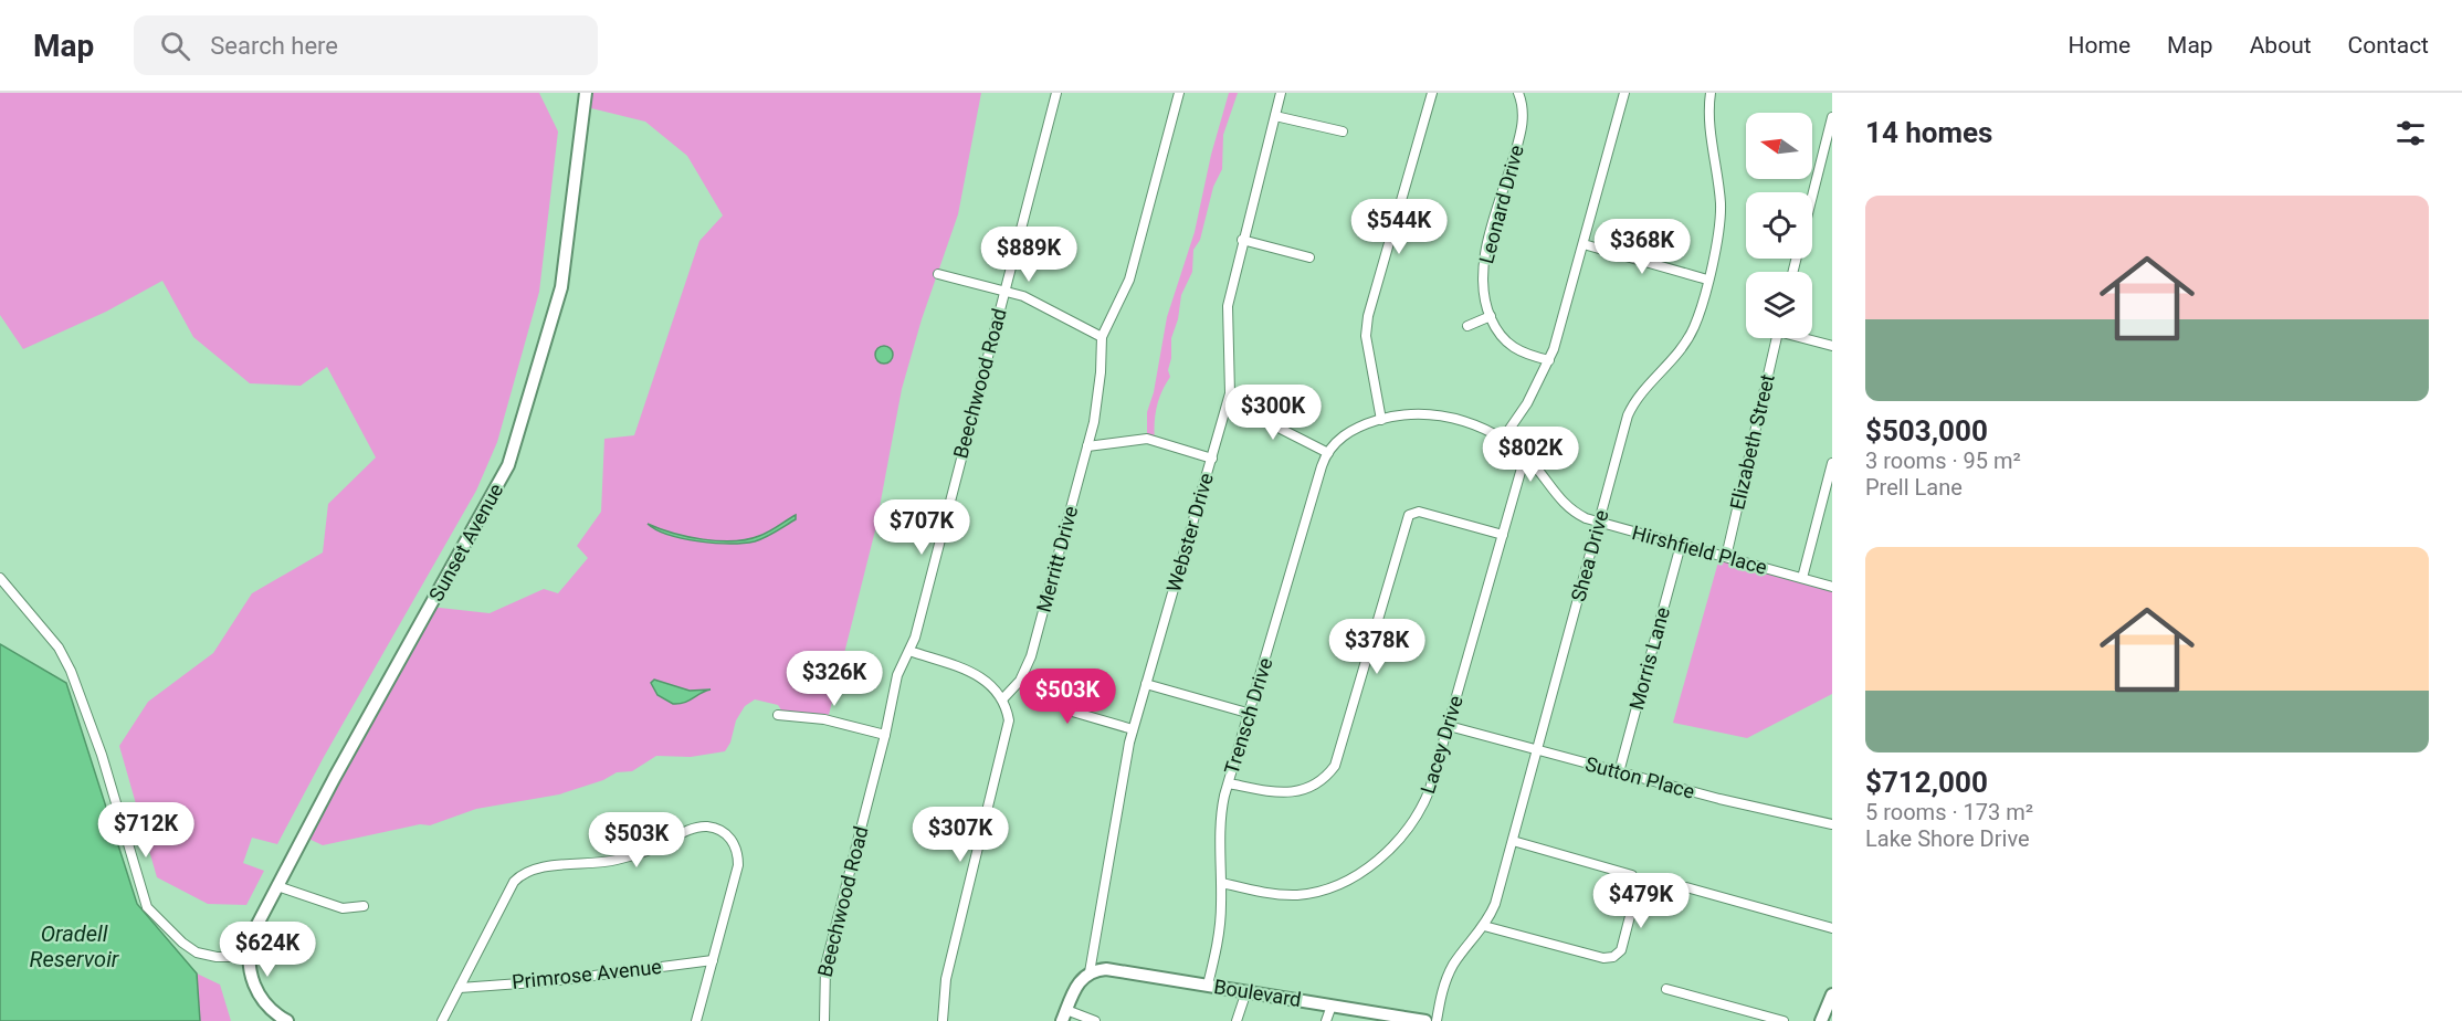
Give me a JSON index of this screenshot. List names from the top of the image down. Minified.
{"streets":{"street":["Leonard Drive","Beechwood Road","Elizabeth Street","Webster Drive","Sunset Avenue","Hirshfield Place","Shea Drive","Merritt Drive","Morris Lane","Trensch Drive","Lacey Drive","Sutton Place","Primrose Avenue","Boulevard"]},"crossings":[["Elizabeth Street","Hirshfield Place"],["Webster Drive","Boulevard"],["Hirshfield Place","Shea Drive"],["Hirshfield Place","Morris Lane"],["Hirshfield Place","Trensch Drive"],["Hirshfield Place","Lacey Drive"],["Shea Drive","Sutton Place"],["Morris Lane","Sutton Place"],["Trensch Drive","Lacey Drive"],["Trensch Drive","Boulevard"],["Lacey Drive","Sutton Place"]],"water":["Oradell Reservoir"],"north":"left","page":{"header":"Map","search":"Search here","nav":["Home","Map","About","Contact"],"heading":"14 homes","list":[{"name":"$503,000","note":"3 rooms · 95 m² · Prell Lane"},{"name":"$712,000","note":"5 rooms · 173 m² · Lake Shore Drive"}],"price":["$544K","$368K","$889K","$300K","$802K","$707K","$378K","$326K","$503K","$712K","$307K","$503K","$479K","$624K"]}}
